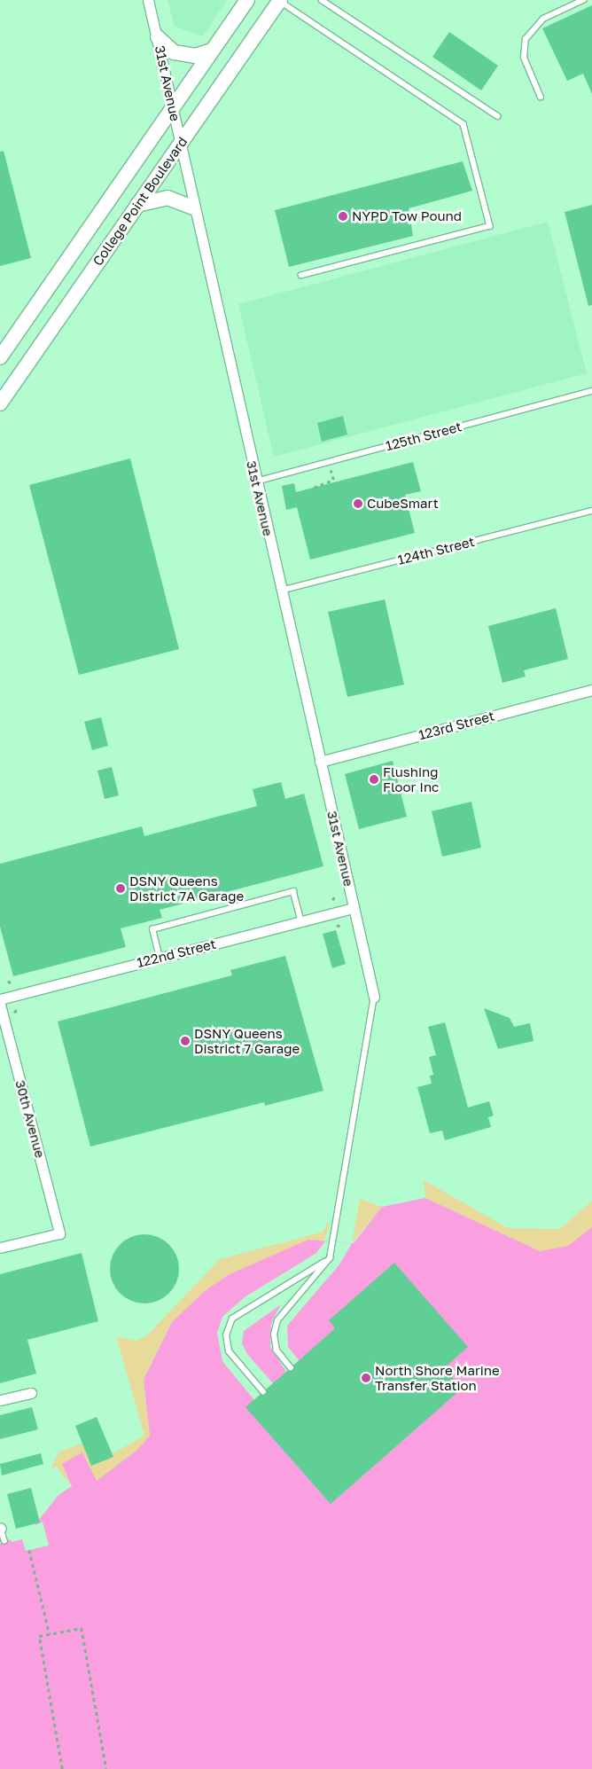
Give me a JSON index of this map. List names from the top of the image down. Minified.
{"streets":{"main road":["College Point Boulevard"],"street":["31st Avenue","123rd Street","122nd Street","30th Avenue"],"lane":["125th Street","124th Street"]},"crossings":[["31st Avenue","College Point Boulevard"],["31st Avenue","125th Street"],["31st Avenue","124th Street"],["31st Avenue","123rd Street"],["31st Avenue","122nd Street"]],"places":["NYPD Tow Pound","CubeSmart","Flushing Floor Inc","DSNY Queens District 7A Garage","DSNY Queens District 7 Garage","North Shore Marine Transfer Station"]}
